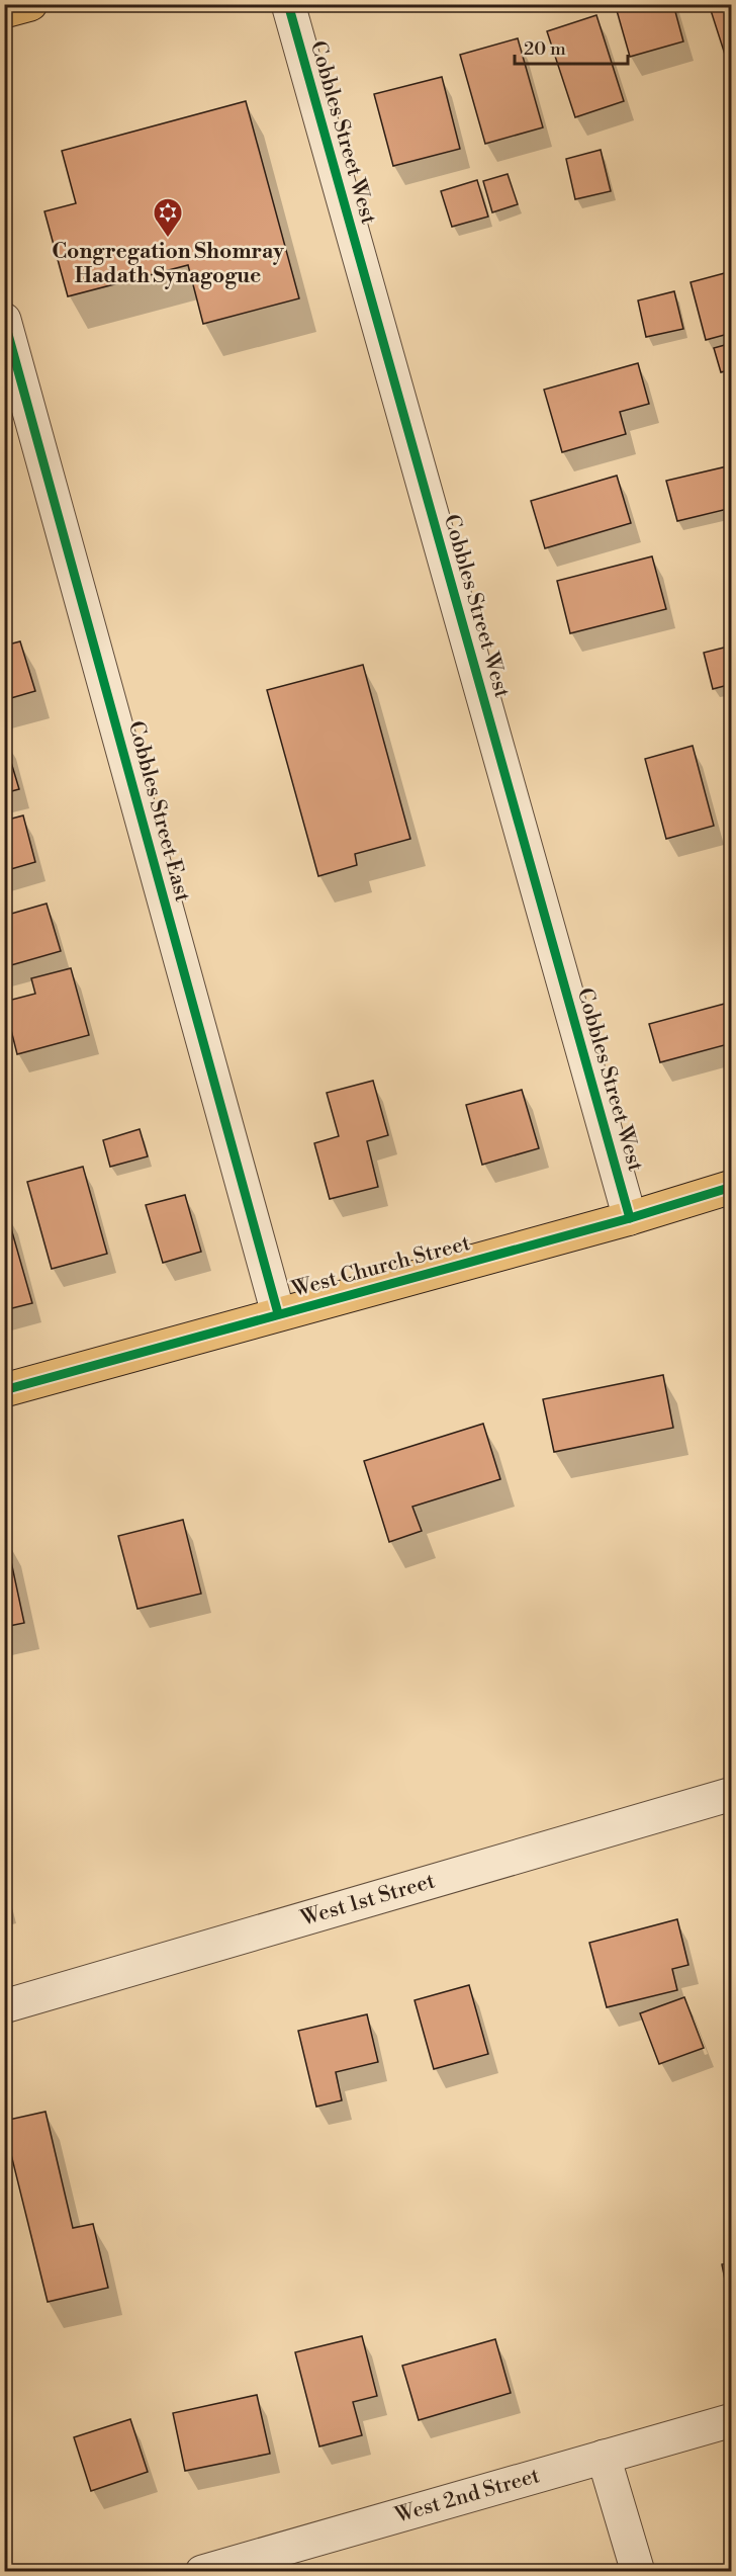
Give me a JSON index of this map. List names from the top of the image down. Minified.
{"streets":{"main road":["West Church Street"],"street":["Cobbles Street West","Cobbles Street East","West 1st Street","West 2nd Street"]},"crossings":[["Cobbles Street West","West Church Street"],["Cobbles Street East","West Church Street"]],"places":{"synagogue":["Congregation Shomray Hadath Synagogue"]},"scale_bar":"20 m"}
